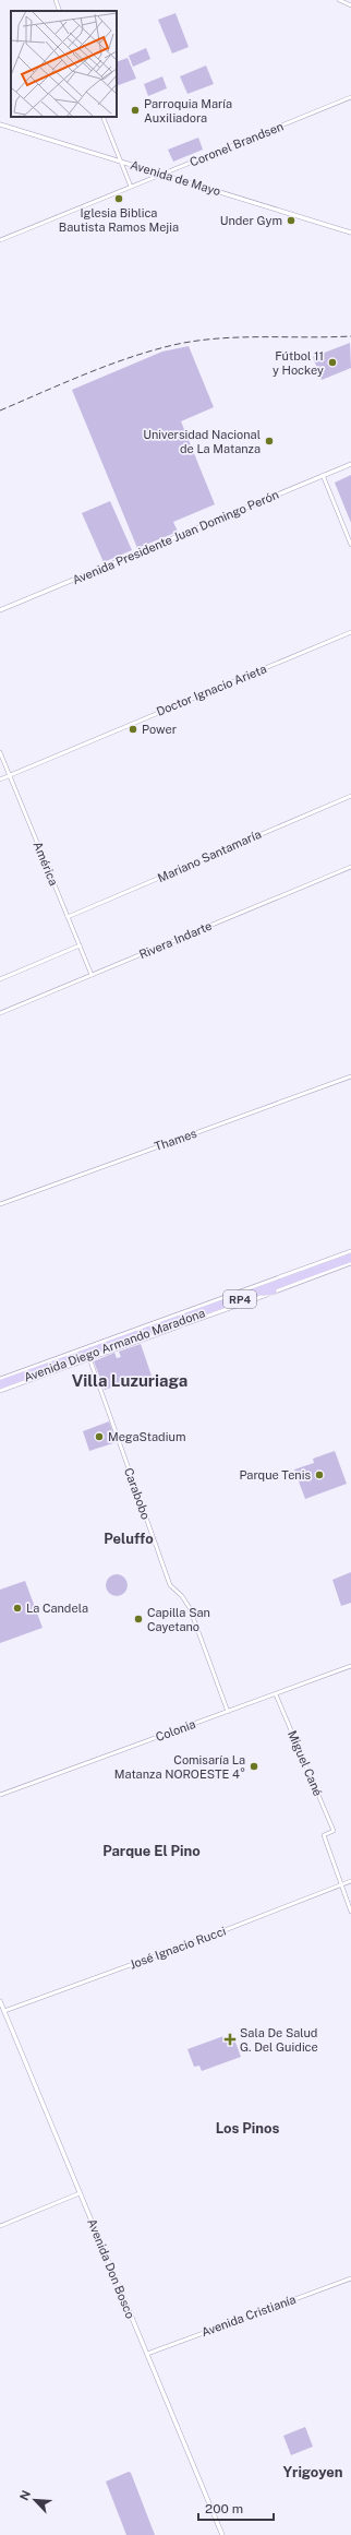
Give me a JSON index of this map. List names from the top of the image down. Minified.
{"streets":{"main road":["Avenida de Mayo","Avenida Presidente Juan Domingo Perón","RP4","Avenida Diego Armando Maradona","Avenida Don Bosco"],"street":["Coronel Brandsen","Doctor Ignacio Arieta","Mariano Santamaría","América","Rivera Indarte","Thames","Carabobo","Colonia","Miguel Cané","José Ignacio Rucci","Avenida Cristianía"]},"crossings":[["Coronel Brandsen","Avenida de Mayo"],["Doctor Ignacio Arieta","América"],["Mariano Santamaría","América"],["América","Rivera Indarte"],["Avenida Diego Armando Maradona","Carabobo"],["Carabobo","Colonia"],["Colonia","Miguel Cané"],["Miguel Cané","José Ignacio Rucci"],["José Ignacio Rucci","Avenida Don Bosco"],["Avenida Don Bosco","Avenida Cristianía"]],"districts":["Villa Luzuriaga","Peluffo","Parque El Pino","Los Pinos","Yrigoyen"],"places":{"other":["Parroquia María Auxiliadora","Iglesia Biblica Bautista Ramos Mejia","Under Gym","Fútbol 11 y Hockey","Universidad Nacional de La Matanza","Power","MegaStadium","Parque Tenis","La Candela","Capilla San Cayetano","Comisaría La Matanza NOROESTE 4°"],"health":["Sala De Salud G. Del Guidice"]},"scale_bar":"200 m","north":"top left"}
